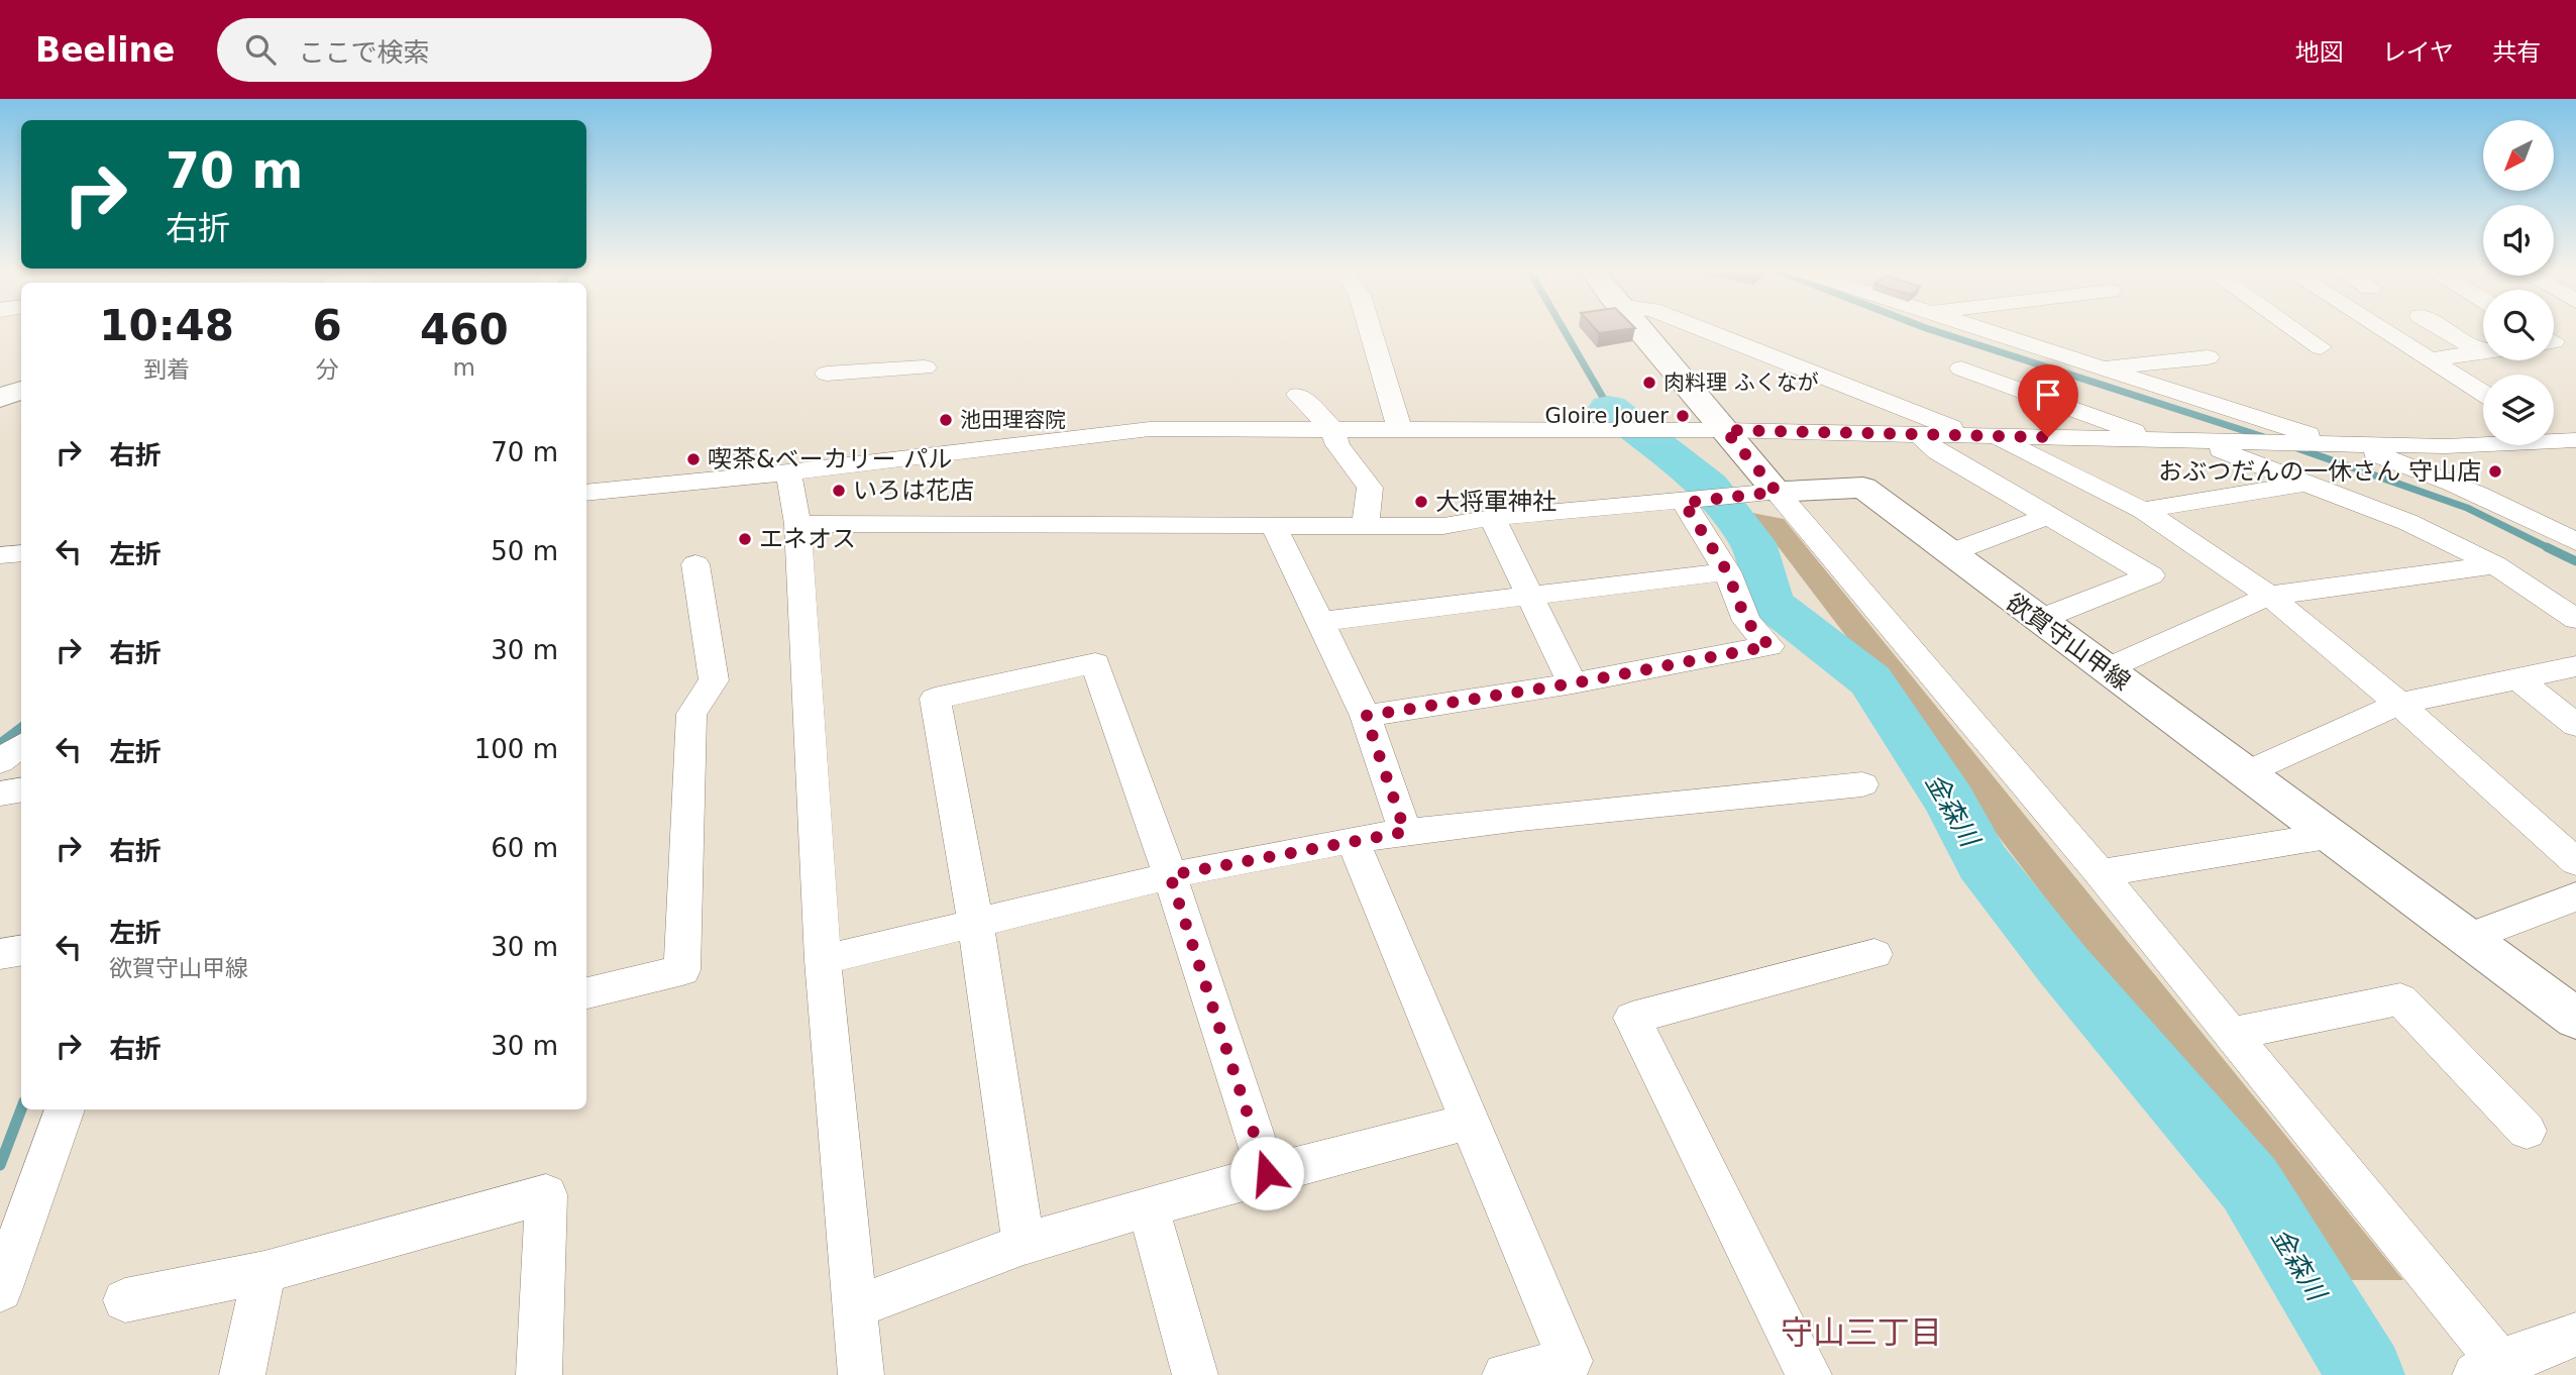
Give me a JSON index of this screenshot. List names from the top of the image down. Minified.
{"streets":{"main road":["欲賀守山甲線"]},"districts":["守山三丁目"],"water":["金森川"],"places":["肉料理 ふくなが","Gloire Jouer","池田理容院","喫茶&ベーカリー パル","おぶつだんの一休さん 守山店","いろは花店","大将軍神社","エネオス"],"north":"bottom left","page":{"header":"Beeline","search":"ここで検索","nav":["地図","レイヤ","共有"],"turn":["70 m","右折"],"eta":["10:48","到着","6","分","460","m"],"list":[{"name":"右折","value":"70 m"},{"name":"左折","value":"50 m"},{"name":"右折","value":"30 m"},{"name":"左折","value":"100 m"},{"name":"右折","value":"60 m"},{"name":"左折","note":"欲賀守山甲線","value":"30 m"},{"name":"右折","value":"30 m"}]}}
